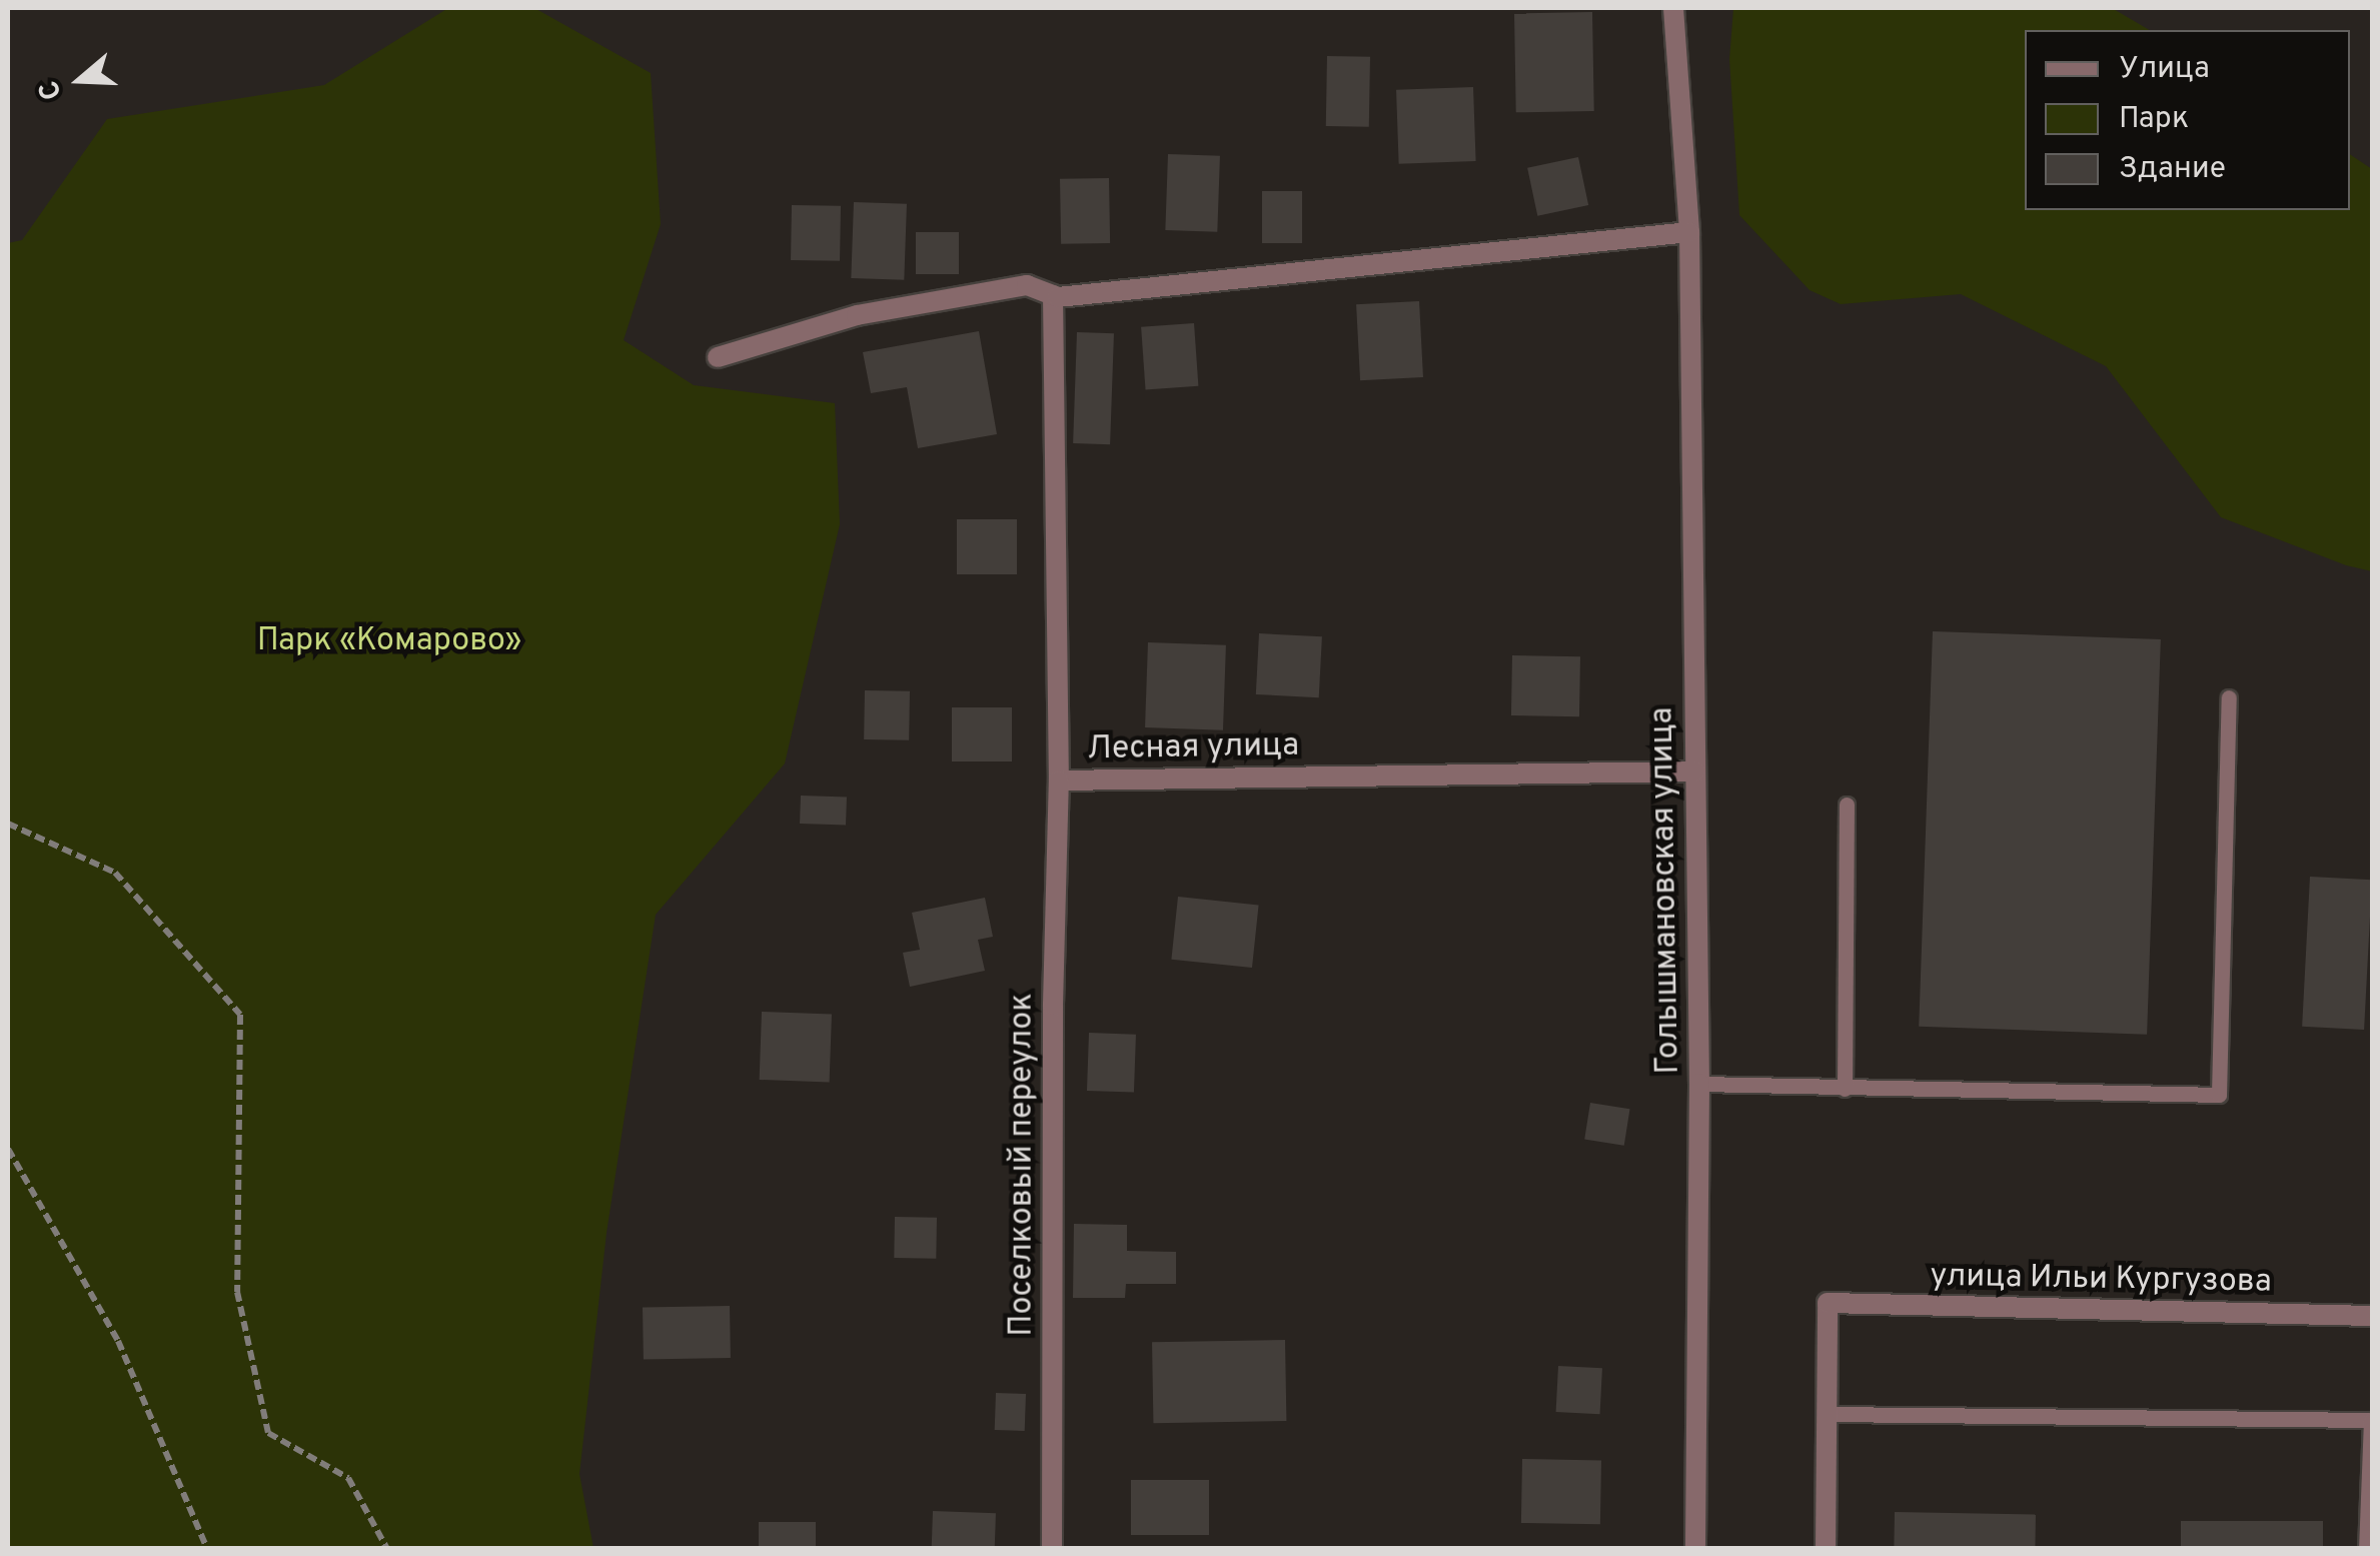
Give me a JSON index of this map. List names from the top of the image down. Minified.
{"streets":{"street":["Лесная улица","Голышмановская улица","Поселковый переулок","улица Ильи Кургузова"]},"crossings":[["Лесная улица","Голышмановская улица"],["Лесная улица","Поселковый переулок"]],"parks":["Парк «Комарово»"],"legend":["Улица","Парк","Здание"],"north":"left"}
